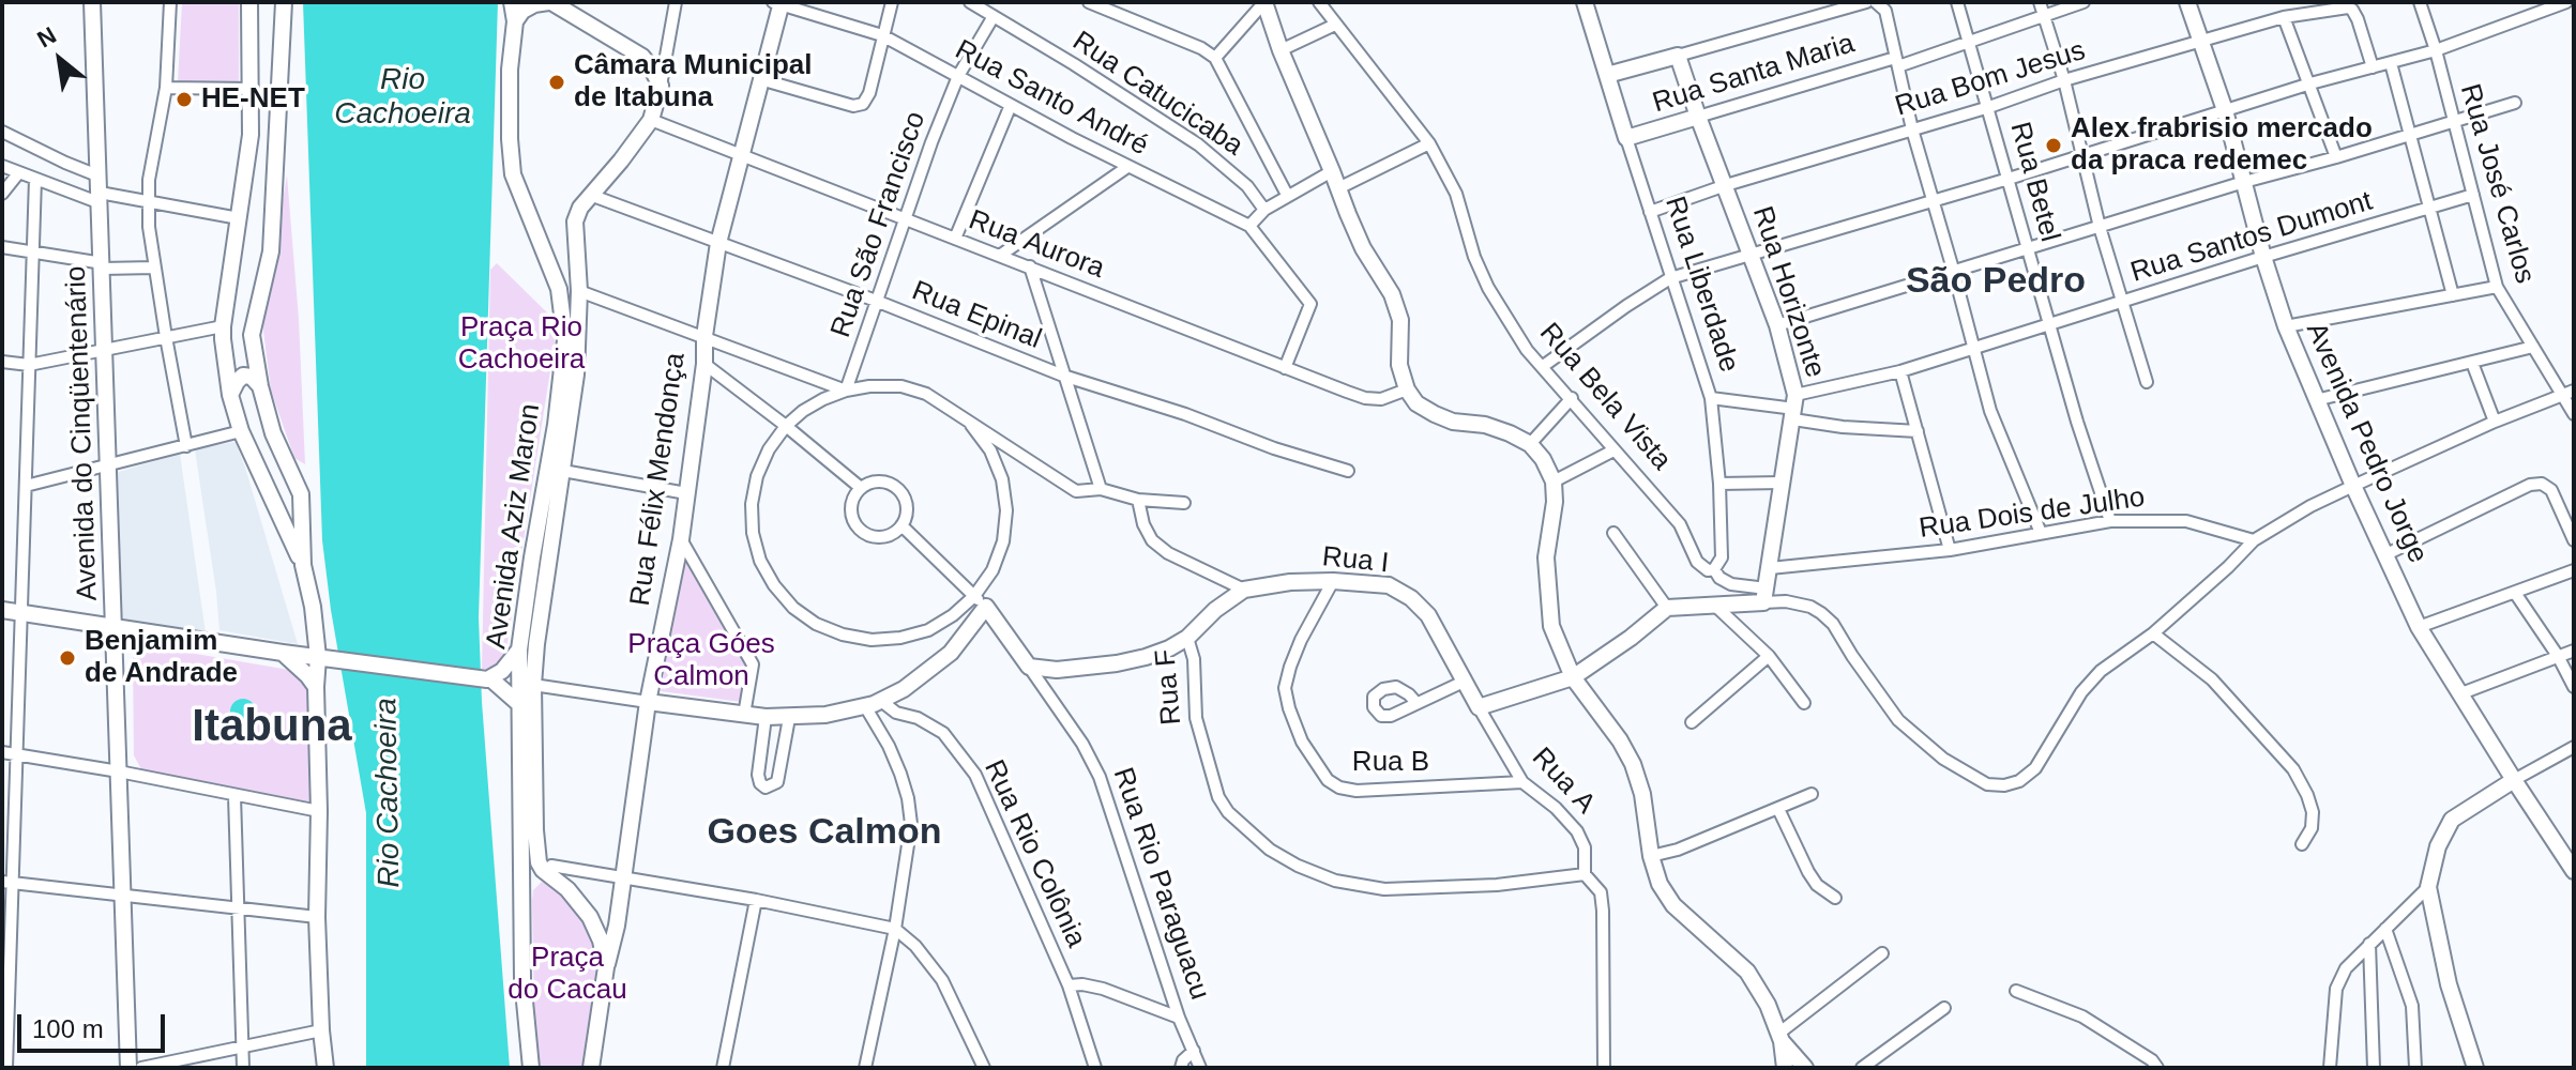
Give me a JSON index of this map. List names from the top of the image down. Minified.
{"streets":{"main road":["Rua Santa Maria","Rua Liberdade","Rua Horizonte","Avenida do Cinqüentenário","Avenida Pedro Jorge","Rua Félix Mendonça","Avenida Aziz Maron","Rua I","Rua F","Rua A","Rua Rio Paraguacu"],"street":["Rua Bom Jesus","Rua Catucicaba","Rua Santo André","Rua Betel","Rua José Carlos","Rua São Francisco","Rua Santos Dumont","Rua Aurora","Rua Epinal","Rua Bela Vista","Rua Dois de Julho","Rua B","Rua Rio Colônia"]},"crossings":[["Rua Santa Maria","Rua Betel"],["Rua Santa Maria","Rua Liberdade"],["Rua Santa Maria","Rua Horizonte"],["Rua Bom Jesus","Rua Betel"],["Rua Bom Jesus","Rua Liberdade"],["Rua Bom Jesus","Rua Horizonte"],["Rua Bom Jesus","Avenida Pedro Jorge"],["Rua Catucicaba","Rua São Francisco"],["Rua Santo André","Rua São Francisco"],["Rua Santo André","Rua Aurora"],["Rua Santo André","Rua Félix Mendonça"],["Rua Betel","Rua Santos Dumont"],["Rua Betel","Rua Dois de Julho"],["Rua José Carlos","Rua Santos Dumont"],["Rua São Francisco","Rua Aurora"],["Rua São Francisco","Rua Epinal"],["Rua Santos Dumont","Rua Liberdade"],["Rua Santos Dumont","Rua Horizonte"],["Rua Santos Dumont","Avenida Pedro Jorge"],["Rua Aurora","Rua Félix Mendonça"],["Rua Aurora","Avenida Aziz Maron"],["Rua Liberdade","Rua Bela Vista"],["Rua Horizonte","Rua Dois de Julho"],["Rua Epinal","Rua Félix Mendonça"],["Rua Epinal","Avenida Aziz Maron"],["Rua I","Rua F"],["Rua I","Rua B"],["Rua I","Rua A"],["Rua F","Rua A"],["Rua B","Rua A"]],"districts":["São Pedro","Itabuna","Goes Calmon"],"water":["Rio Cachoeira"],"parks":["Praça Rio Cachoeira","Praça Góes Calmon","Praça do Cacau"],"places":["Câmara Municipal de Itabuna","HE-NET","Alex frabrisio mercado da praca redemec","Benjamim de Andrade"],"scale_bar":"100 m","north":"top left"}
